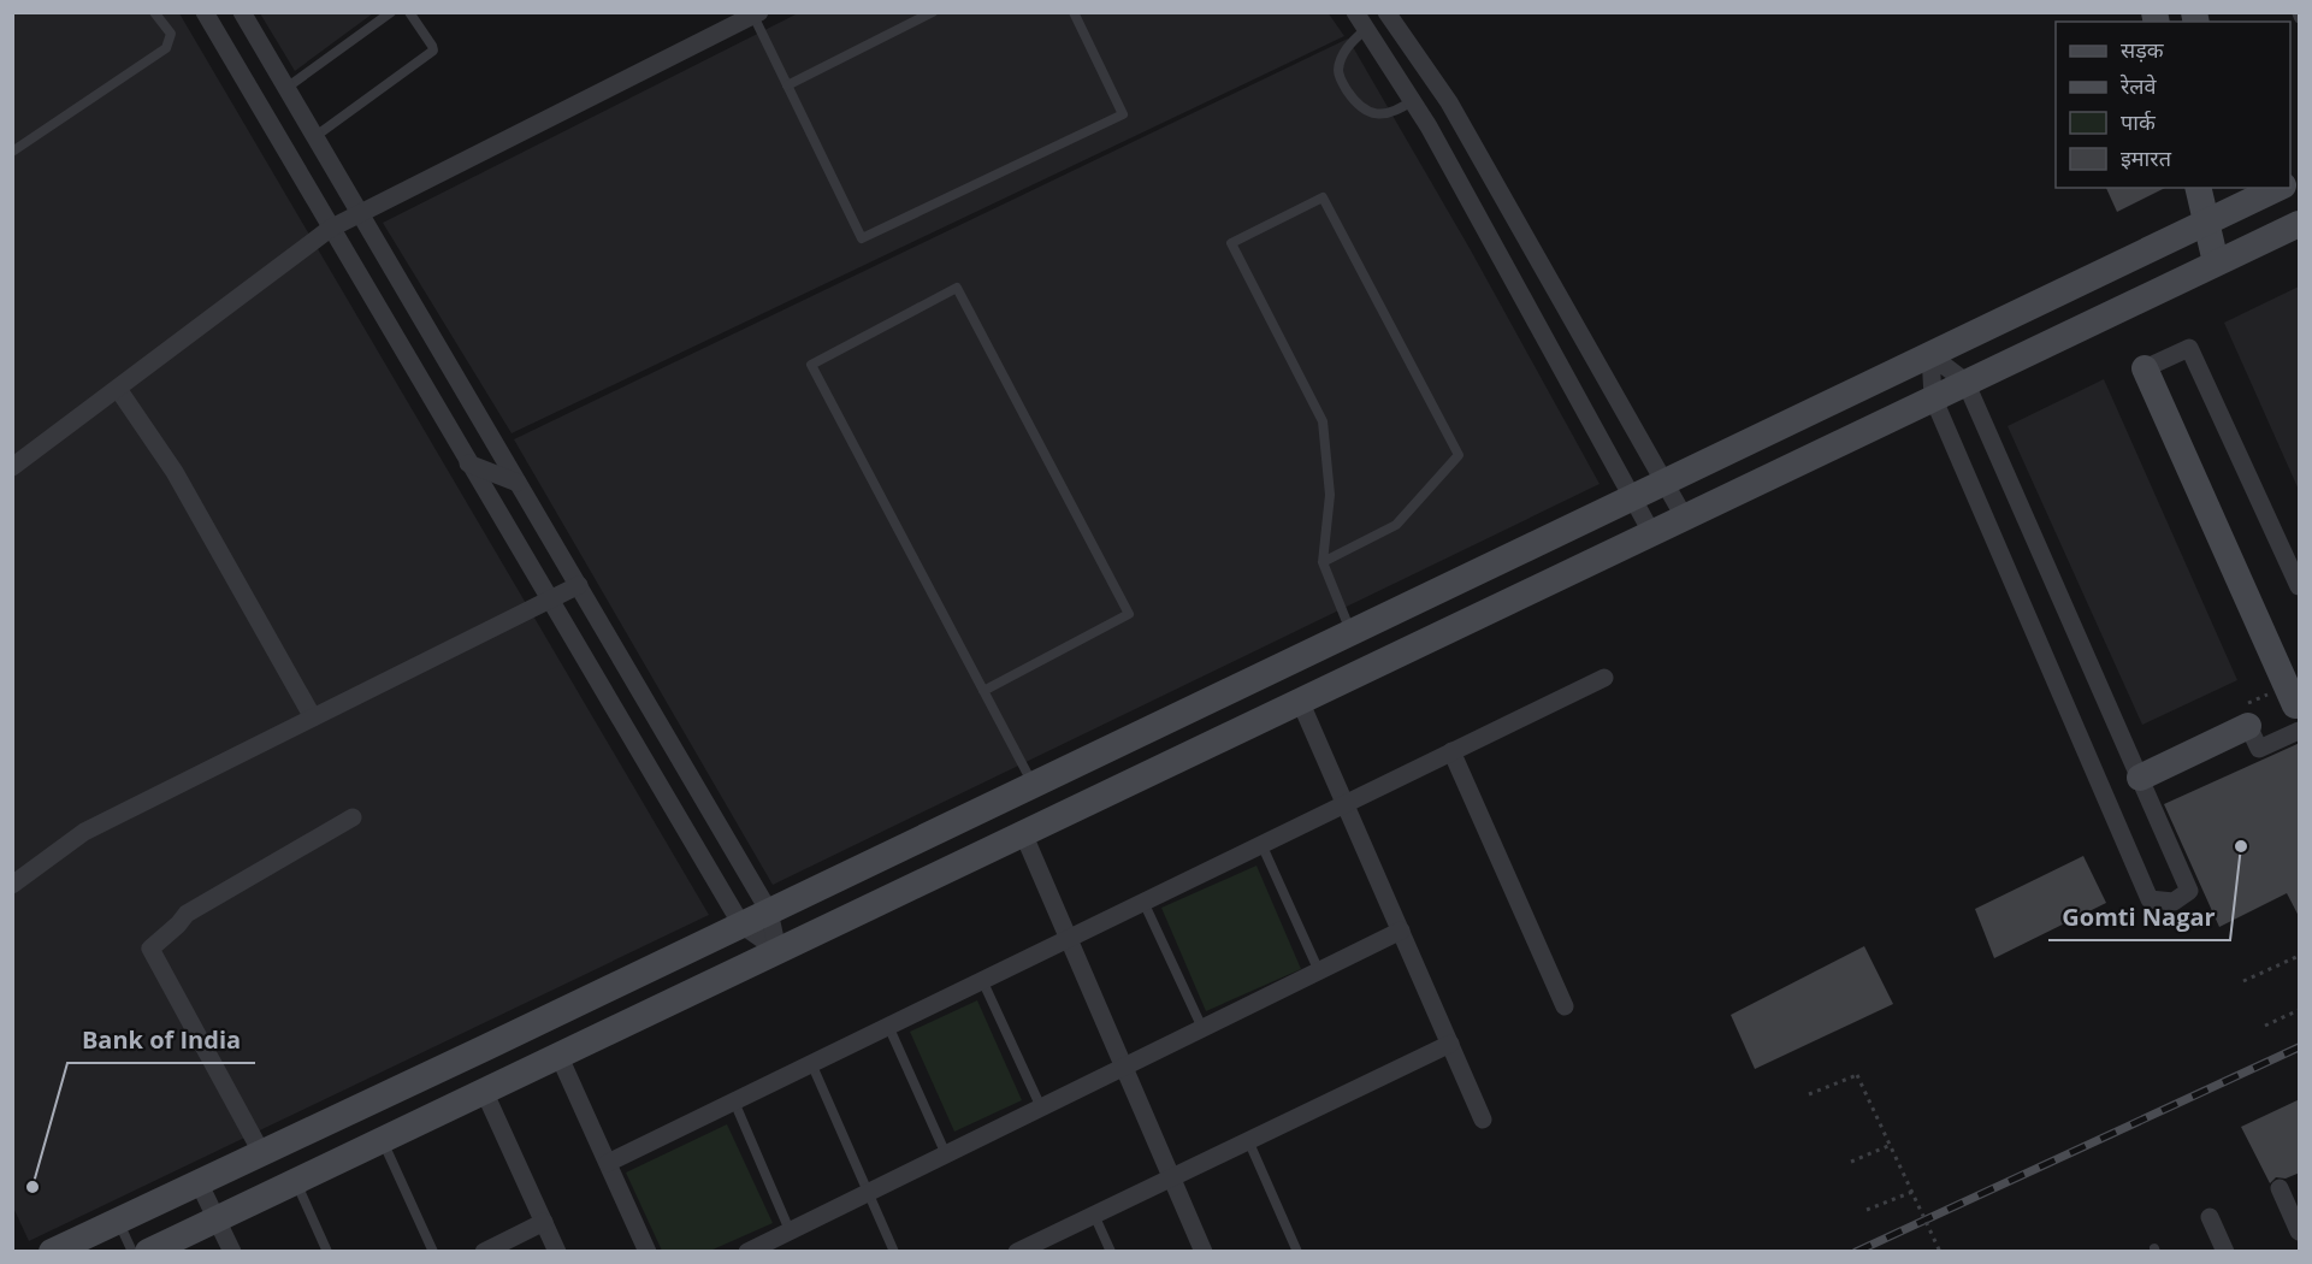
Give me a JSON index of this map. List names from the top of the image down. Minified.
{"places":["Gomti Nagar","Bank of India"],"legend":["सड़क","रेलवे","पार्क","इमारत"]}
